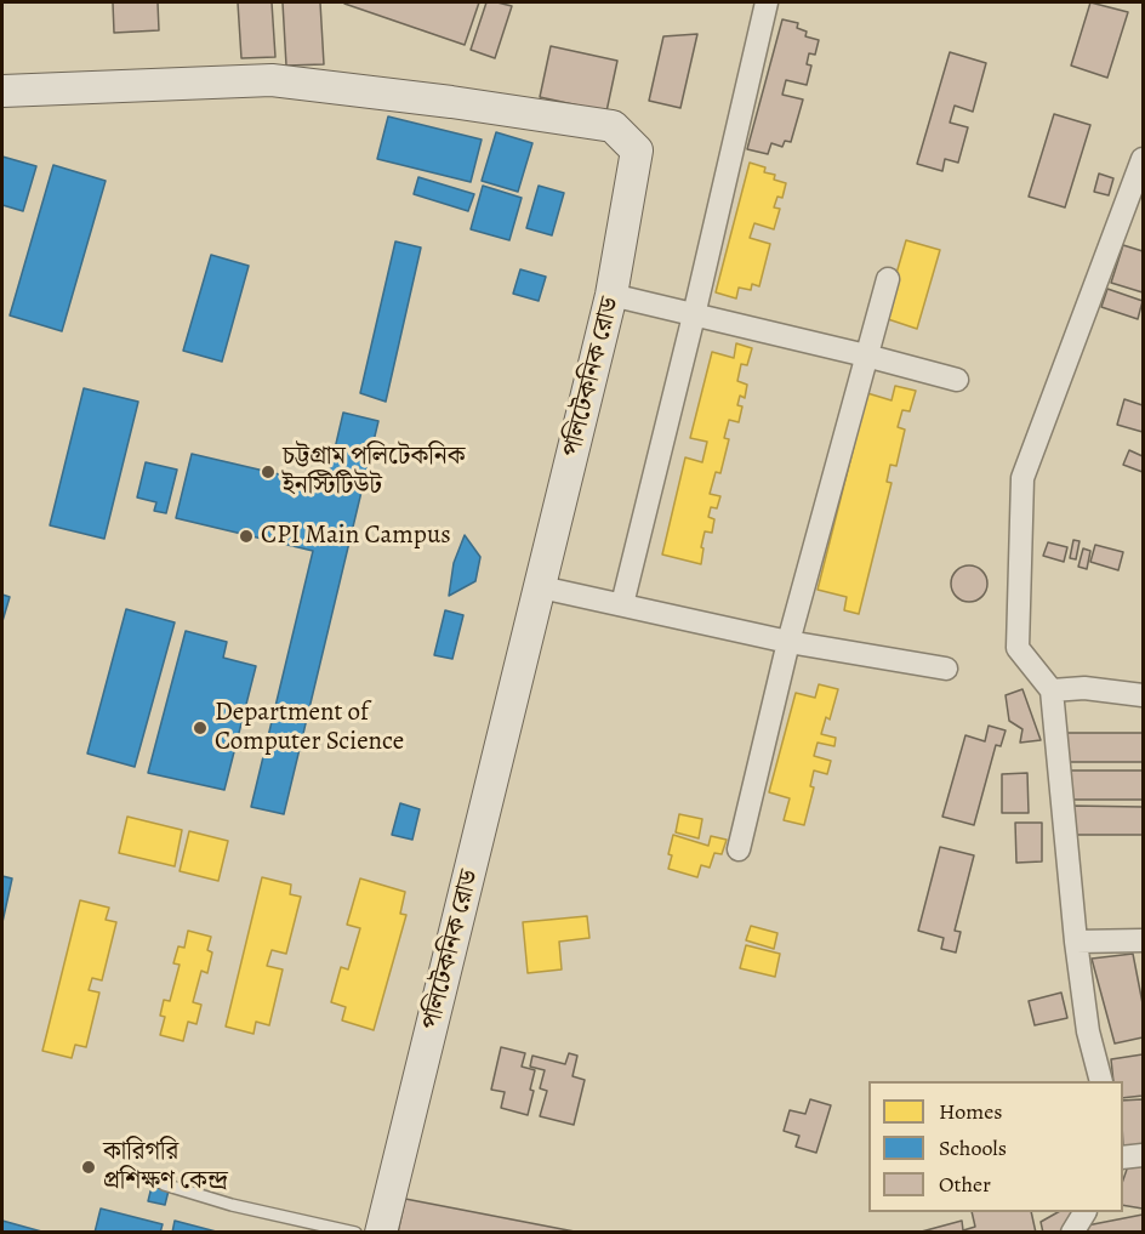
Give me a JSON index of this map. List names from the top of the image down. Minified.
{"streets":{"main road":["পলিটেকনিক রোড"]},"places":["চট্টগ্রাম পলিটেকনিক ইনস্টিটিউট","CPI Main Campus","Department of Computer Science","কারিগরি প্রশিক্ষণ কেন্দ্র"],"legend":["Homes","Schools","Other"]}
